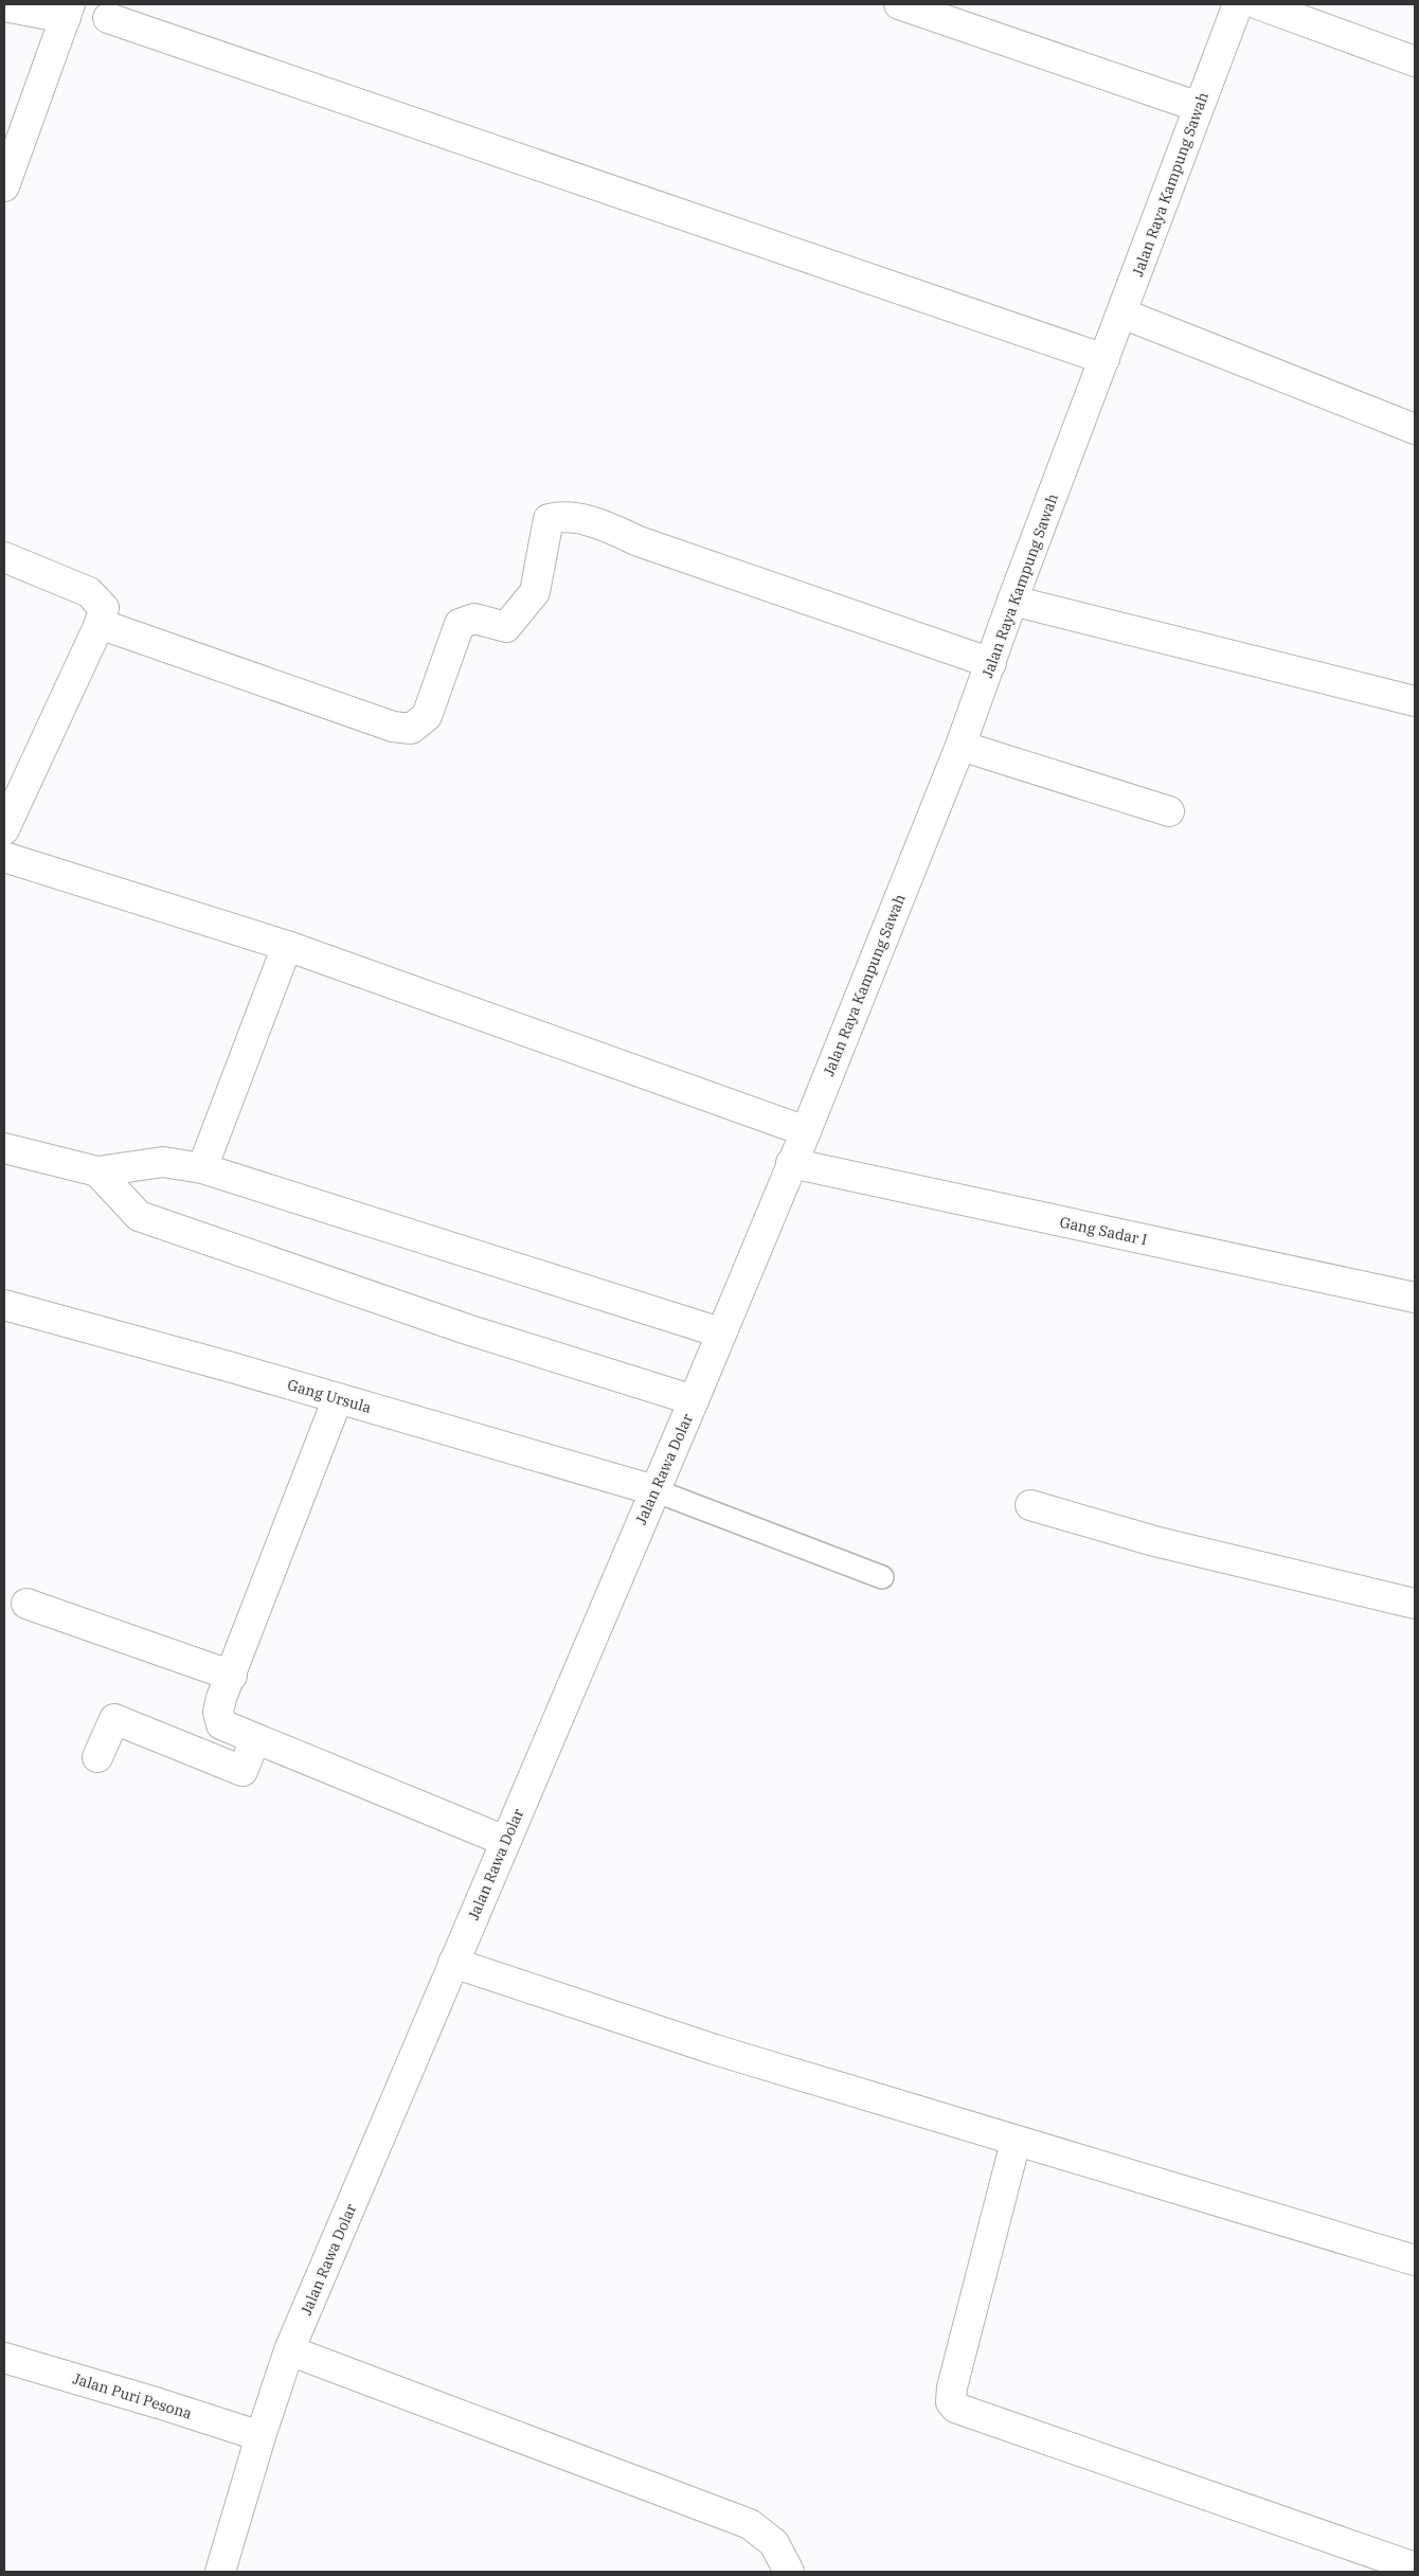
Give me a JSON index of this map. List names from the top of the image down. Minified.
{"streets":{"street":["Jalan Raya Kampung Sawah","Gang Sadar I","Gang Ursula","Jalan Rawa Dolar","Jalan Puri Pesona"]},"crossings":[["Jalan Raya Kampung Sawah","Gang Sadar I"],["Jalan Raya Kampung Sawah","Jalan Rawa Dolar"],["Gang Sadar I","Jalan Rawa Dolar"],["Gang Ursula","Jalan Rawa Dolar"],["Jalan Rawa Dolar","Jalan Puri Pesona"]]}
